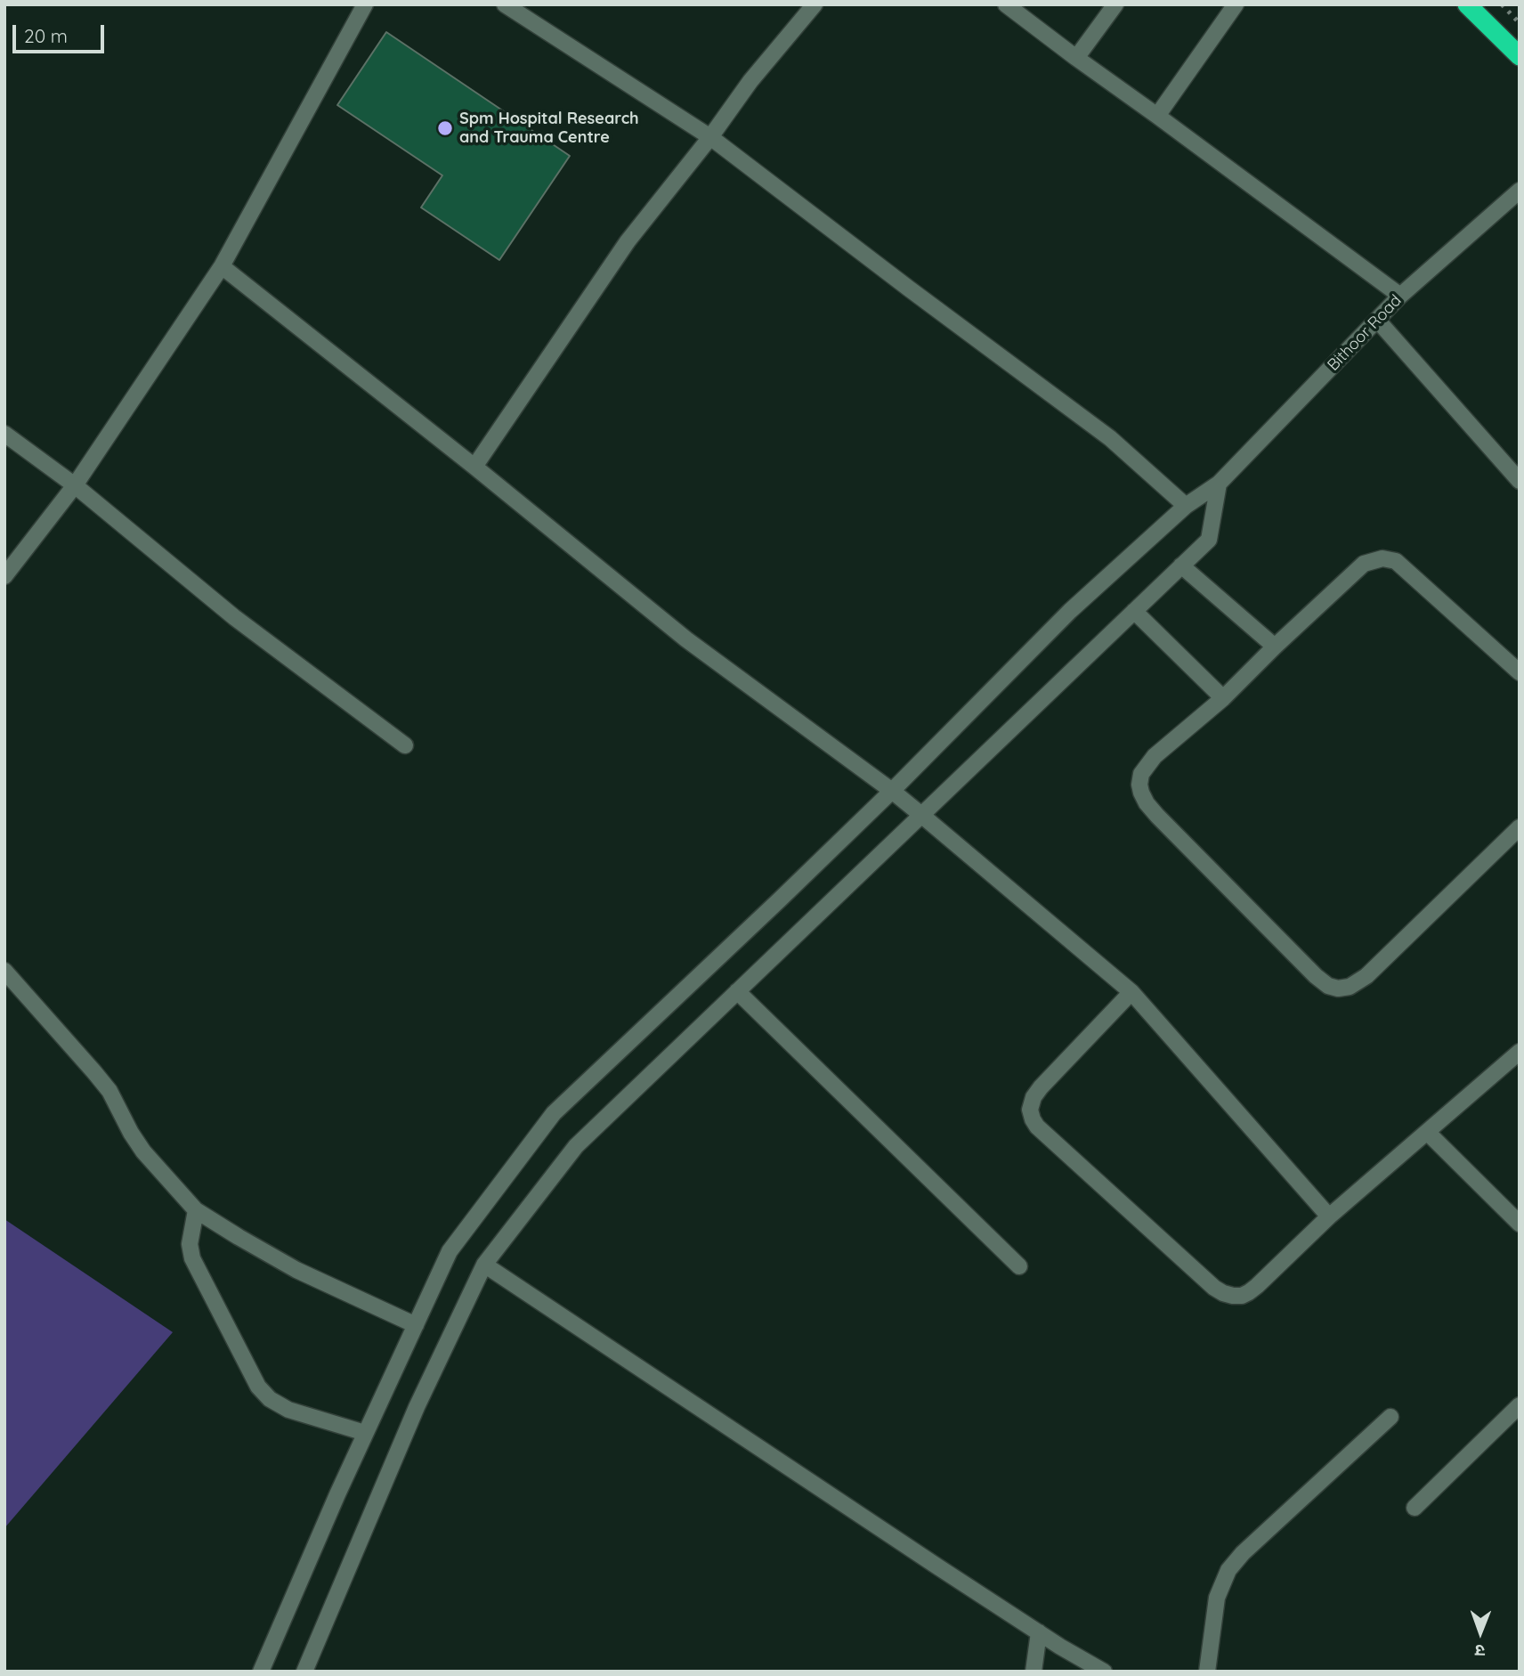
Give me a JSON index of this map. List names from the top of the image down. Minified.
{"streets":{"street":["Bithoor Road"]},"places":["Spm Hospital Research and Trauma Centre"],"scale_bar":"20 m","north":"bottom"}
